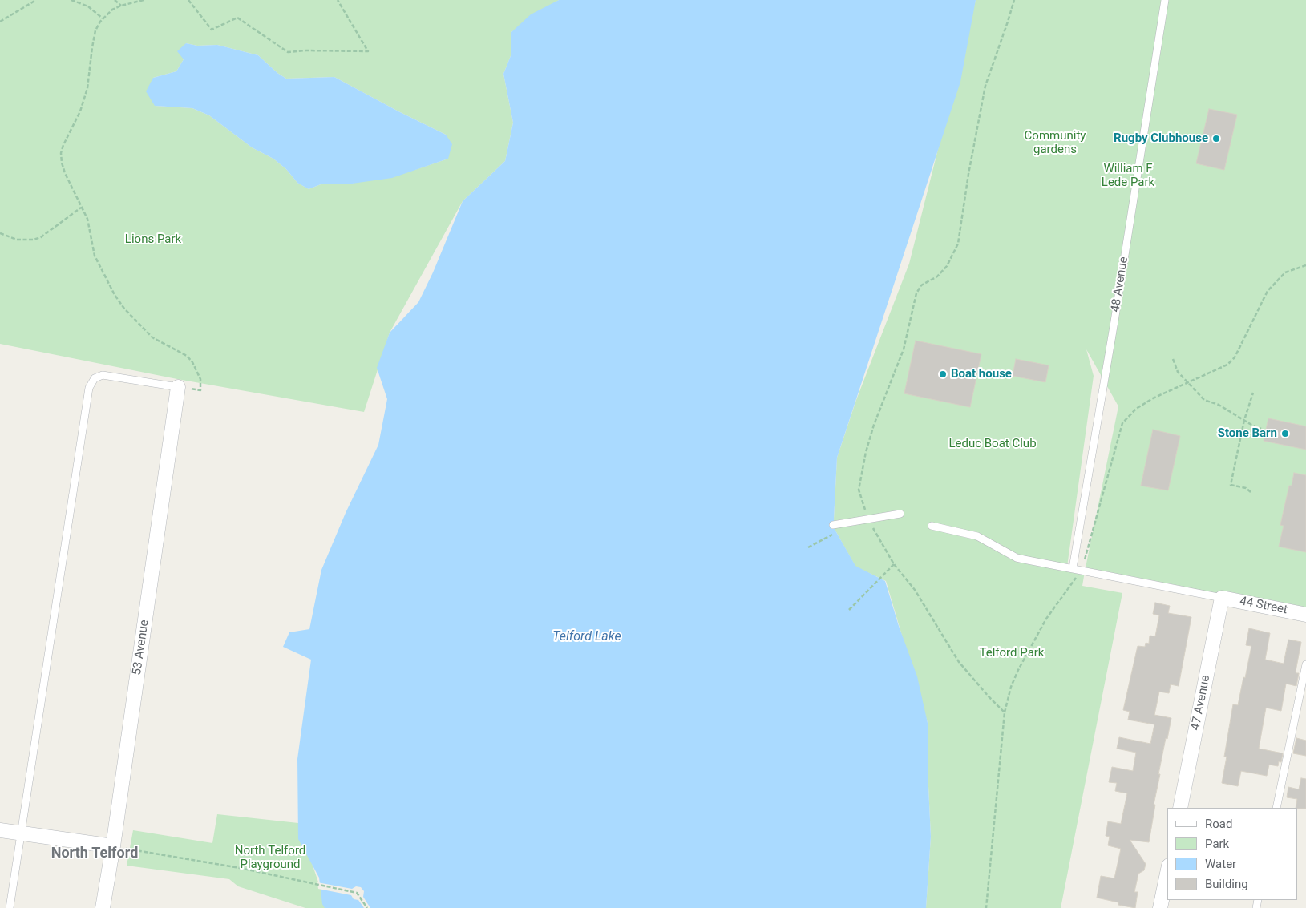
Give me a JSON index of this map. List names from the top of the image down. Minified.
{"streets":{"street":["44 Street","53 Avenue","47 Avenue"],"lane":["48 Avenue"]},"crossings":[["44 Street","47 Avenue"]],"districts":["North Telford"],"water":["Telford Lake"],"parks":["Community gardens","William F Lede Park","Lions Park","Leduc Boat Club","Telford Park","North Telford Playground"],"places":["Rugby Clubhouse","Boat house","Stone Barn"],"legend":["Road","Park","Water","Building"]}
